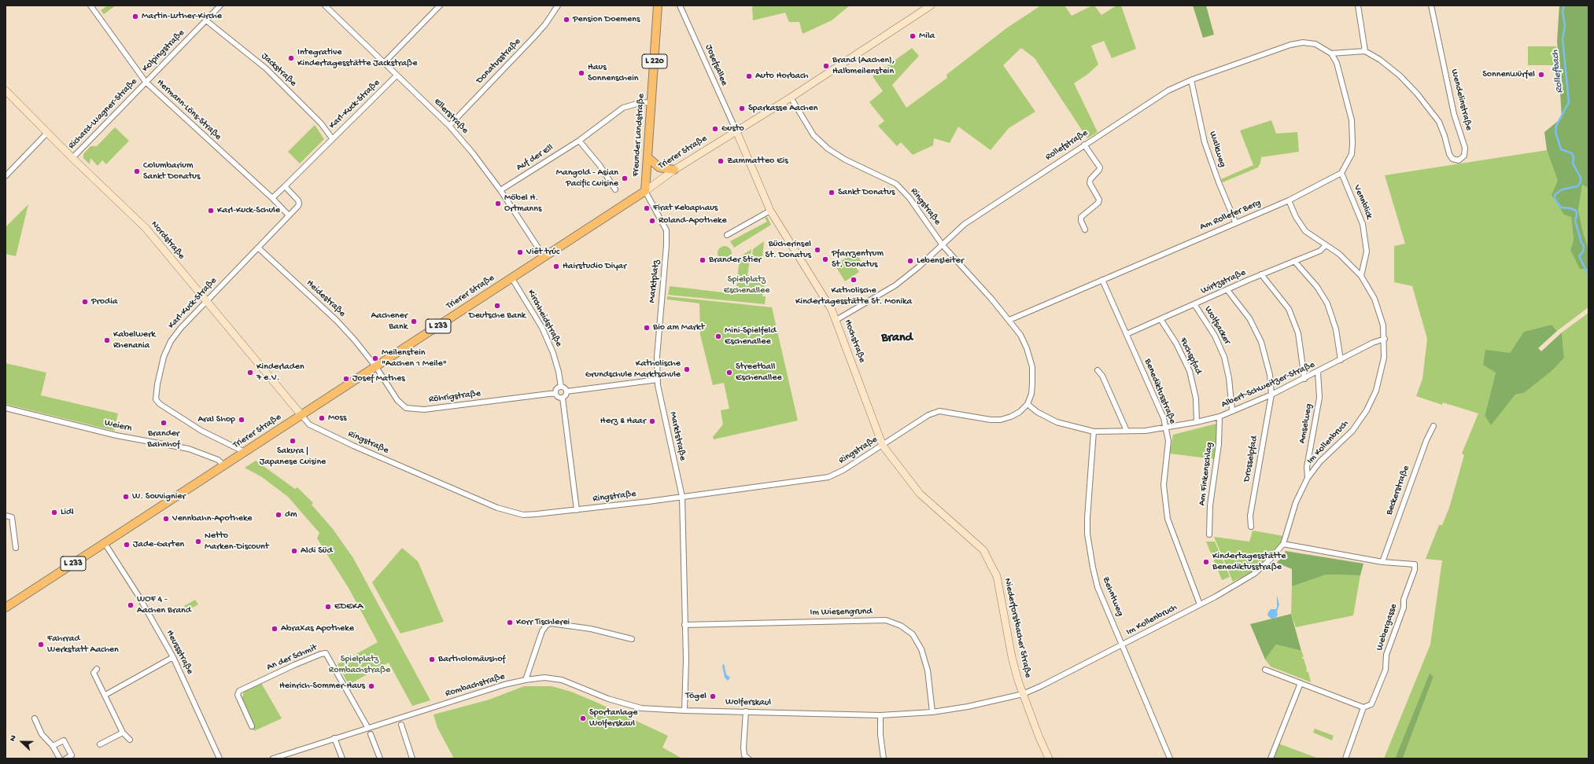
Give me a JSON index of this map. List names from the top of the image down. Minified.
{"streets":{"main road":["L 220","Freunder Landstraße","Trierer Straße","L 233"],"street":["Kolpingstraße","Donatusstraße","Josefsallee","Jackstraße","Wendelinstraße","Karl-Kuck-Straße","Hermann-Löns-Straße","Richard-Wagner-Straße","Ellerstraße","Rollefstraße","Walkweg","Auf der Ell","Vennblick","Ringstraße","Am Rollefer Berg","Nordstraße","Marktplatz","Wirtzstraße","Heidestraße","Kirchheidstraße","Wolfsacker","Hochstraße","Fuchspfad","Albert-Schweitzer-Straße","Benediktusstraße","Röhrigstraße","Amselweg","Weiern","Marktstraße","Im Kollenbruch","Drosselpfad","Am Finkenschlag","Beckerstraße","Zehntweg","Im Wiesengrund","Webergasse","Niederforstbacher Straße","Heussstraße","An der Schmit","Rombachstraße","Wolferskaul"]},"crossings":[["Kolpingstraße","Jackstraße"],["Kolpingstraße","Hermann-Löns-Straße"],["Kolpingstraße","Richard-Wagner-Straße"],["Donatusstraße","Ellerstraße"],["Josefsallee","Trierer Straße"],["Josefsallee","Hochstraße"],["Jackstraße","Karl-Kuck-Straße"],["Karl-Kuck-Straße","Hermann-Löns-Straße"],["Karl-Kuck-Straße","Ellerstraße"],["Karl-Kuck-Straße","Trierer Straße"],["Karl-Kuck-Straße","Nordstraße"],["Karl-Kuck-Straße","Heidestraße"],["Hermann-Löns-Straße","Richard-Wagner-Straße"],["Richard-Wagner-Straße","Nordstraße"],["Ellerstraße","Trierer Straße"],["Ellerstraße","Auf der Ell"],["Freunder Landstraße","Trierer Straße"],["Freunder Landstraße","Auf der Ell"],["Freunder Landstraße","Marktplatz"],["Rollefstraße","Walkweg"],["Rollefstraße","Ringstraße"],["Rollefstraße","Hochstraße"],["Walkweg","Am Rollefer Berg"],["Trierer Straße","Ringstraße"],["Trierer Straße","Nordstraße"],["Trierer Straße","Marktplatz"],["Trierer Straße","Heidestraße"],["Trierer Straße","Kirchheidstraße"],["Trierer Straße","Hochstraße"],["Trierer Straße","Röhrigstraße"],["Trierer Straße","Weiern"],["Trierer Straße","Heussstraße"],["Vennblick","Am Rollefer Berg"],["Vennblick","Im Kollenbruch"],["Ringstraße","Am Rollefer Berg"],["Ringstraße","Nordstraße"],["Ringstraße","Hochstraße"],["Ringstraße","Albert-Schweitzer-Straße"],["Ringstraße","Marktstraße"],["Ringstraße","Niederforstbacher Straße"],["Am Rollefer Berg","Benediktusstraße"],["Am Rollefer Berg","Im Kollenbruch"],["Marktplatz","Marktstraße"],["Wirtzstraße","Wolfsacker"],["Wirtzstraße","Fuchspfad"],["Wirtzstraße","Benediktusstraße"],["Wirtzstraße","Im Kollenbruch"],["Wirtzstraße","Drosselpfad"],["Heidestraße","Röhrigstraße"],["Kirchheidstraße","Röhrigstraße"],["Wolfsacker","Albert-Schweitzer-Straße"],["Hochstraße","Niederforstbacher Straße"],["Fuchspfad","Albert-Schweitzer-Straße"],["Albert-Schweitzer-Straße","Benediktusstraße"],["Albert-Schweitzer-Straße","Amselweg"],["Albert-Schweitzer-Straße","Im Kollenbruch"],["Albert-Schweitzer-Straße","Drosselpfad"],["Albert-Schweitzer-Straße","Am Finkenschlag"],["Albert-Schweitzer-Straße","Zehntweg"],["Benediktusstraße","Im Kollenbruch"],["Amselweg","Im Kollenbruch"],["Im Kollenbruch","Zehntweg"],["Im Kollenbruch","Niederforstbacher Straße"],["Im Kollenbruch","Wolferskaul"],["Beckerstraße","Webergasse"],["Im Wiesengrund","Wolferskaul"],["Niederforstbacher Straße","Wolferskaul"],["An der Schmit","Rombachstraße"],["Rombachstraße","Wolferskaul"]],"districts":["Brand"],"water":["Rollefbach"],"parks":["Spielplatz Eschenallee","Spielplatz Rombachstraße"],"places":["Martin-Luther-Kirche","Pension Doemens","Mila","Integrative Kindertagesstätte Jackstraße","Brand (Aachen), Halbmeilenstein","Haus Sonnenschein","Sonnenwürfel","Auto Horbach","Sparkasse Aachen","Gusto","Zammatteo Eis","Columbarium Sankt Donatus","Mangold - Asian Pacific Cuisine","Sankt Donatus","Möbel H. Ortmanns","Firat Kebaphaus","Karl-Kuck-Schule","Roland-Apotheke","Bücherinsel St. Donatus","Viêt trúc","Pfarrzentrum St. Donatus","Brander Stier","Lebensleiter","Hairstudio Diyar","Katholische Kindertagesstätte St. Monika","Prodia","Deutsche Bank","Aachener Bank","Bio am Markt","Mini-Spielfeld Eschenallee","Kabelwerk Rhenania","Meilenstein \"Aachen 1 Meile\"","Katholische Grundschule Marktschule","Kinderladen 7 e.V.","Streetball Eschenallee","Josef Mathes","Moss","Aral Shop","Herz & Haar","Brander Bahnhof","Sakura | Japanese Cuisine","W. Souvignier","Lidl","dm","Vennbahn-Apotheke","Netto Marken-Discount","Jade-Garten","Aldi Süd","Kindertagesstätte Benediktusstraße","WOF 4 - Aachen Brand","EDEKA","Korr Tischlerei","Abraxas Apotheke","Fahrrad Werkstatt Aachen","Bartholomäushof","Heinrich-Sommer-Haus","Tögel","Sportanlage Wolferskaul"],"north":"left"}
